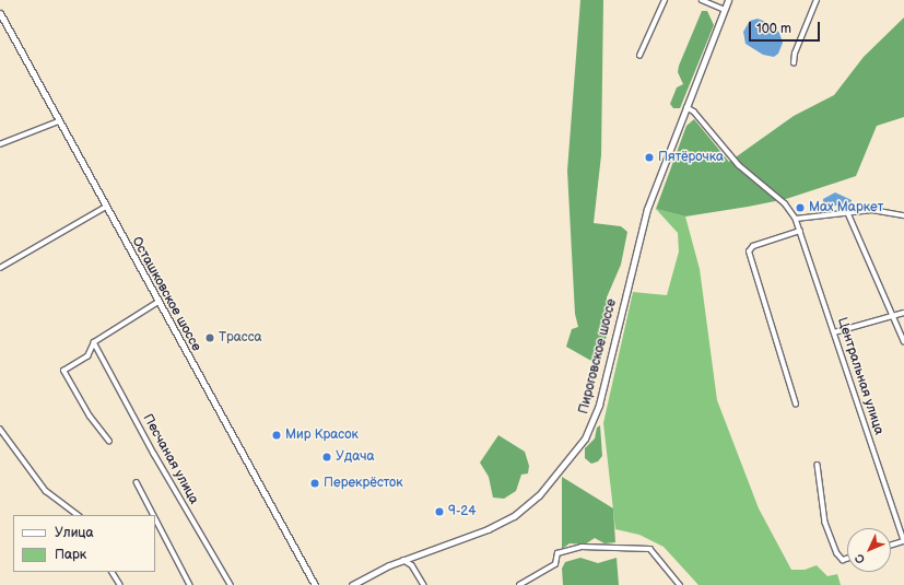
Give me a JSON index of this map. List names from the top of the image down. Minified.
{"streets":{"main road":["Осташковское шоссе","Пироговское шоссе"],"street":["Центральная улица","Песчаная улица"]},"crossings":[["Пироговское шоссе","Центральная улица"]],"places":["Пятёрочка","Мах Маркет","Трасса","Мир Красок","Удача","Перекрёсток","9-24"],"legend":["Улица","Парк"],"scale_bar":"100 m","north":"bottom left"}
